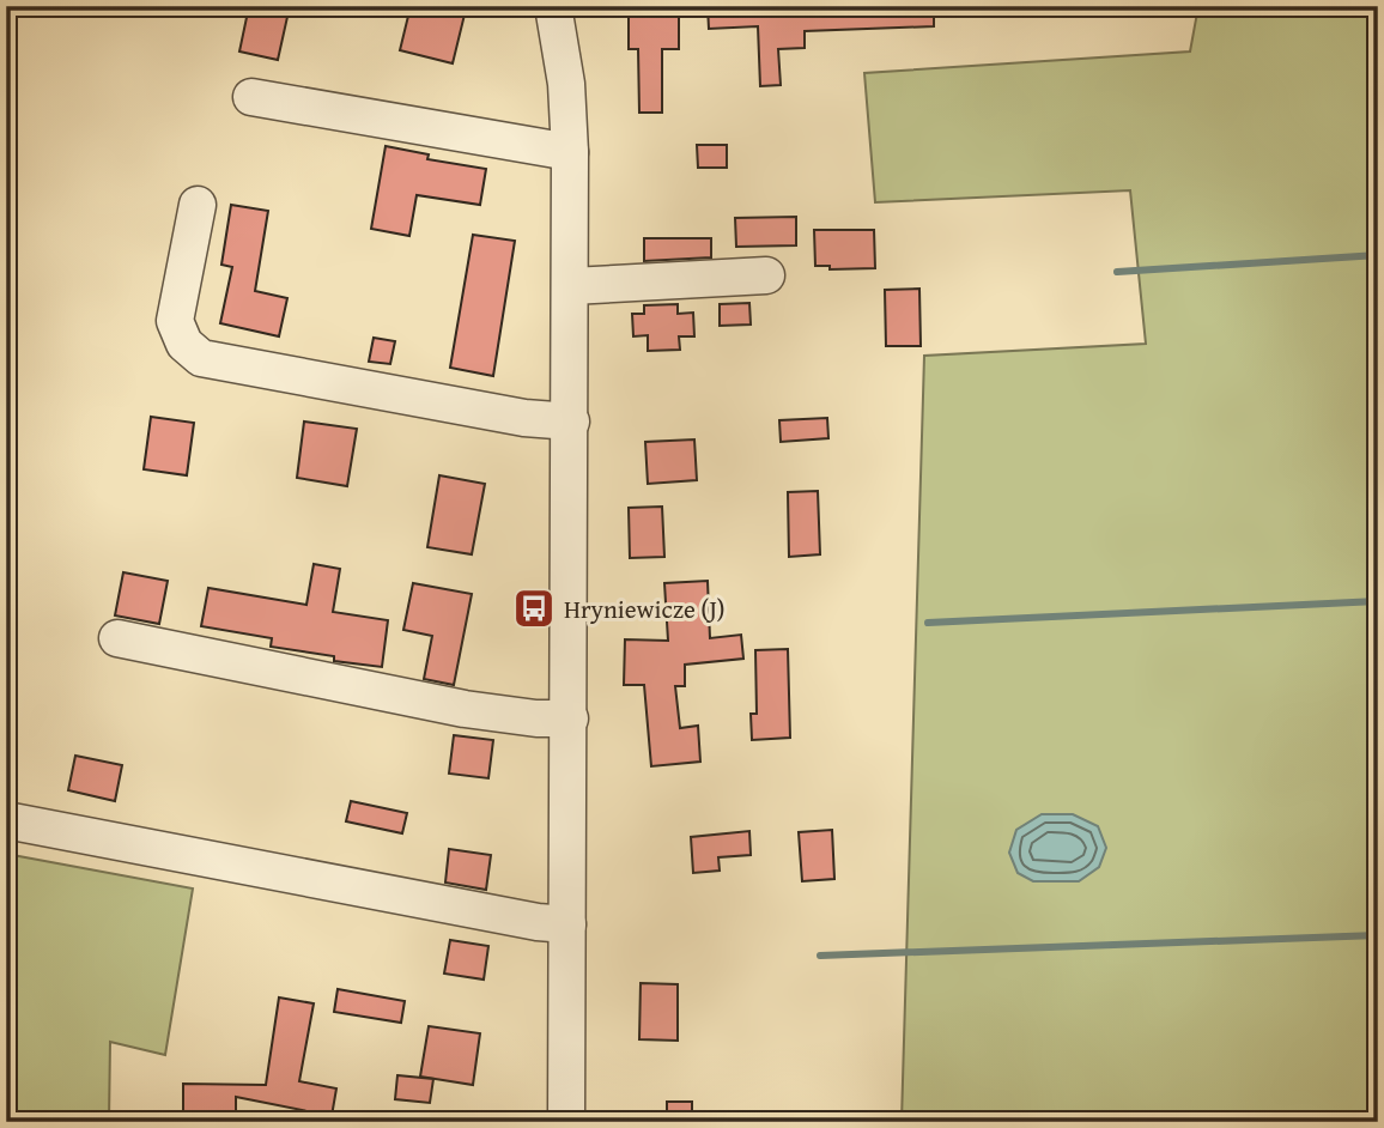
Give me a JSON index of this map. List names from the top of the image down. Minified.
{"places":{"bus stop":["Hryniewicze (J)"]}}
